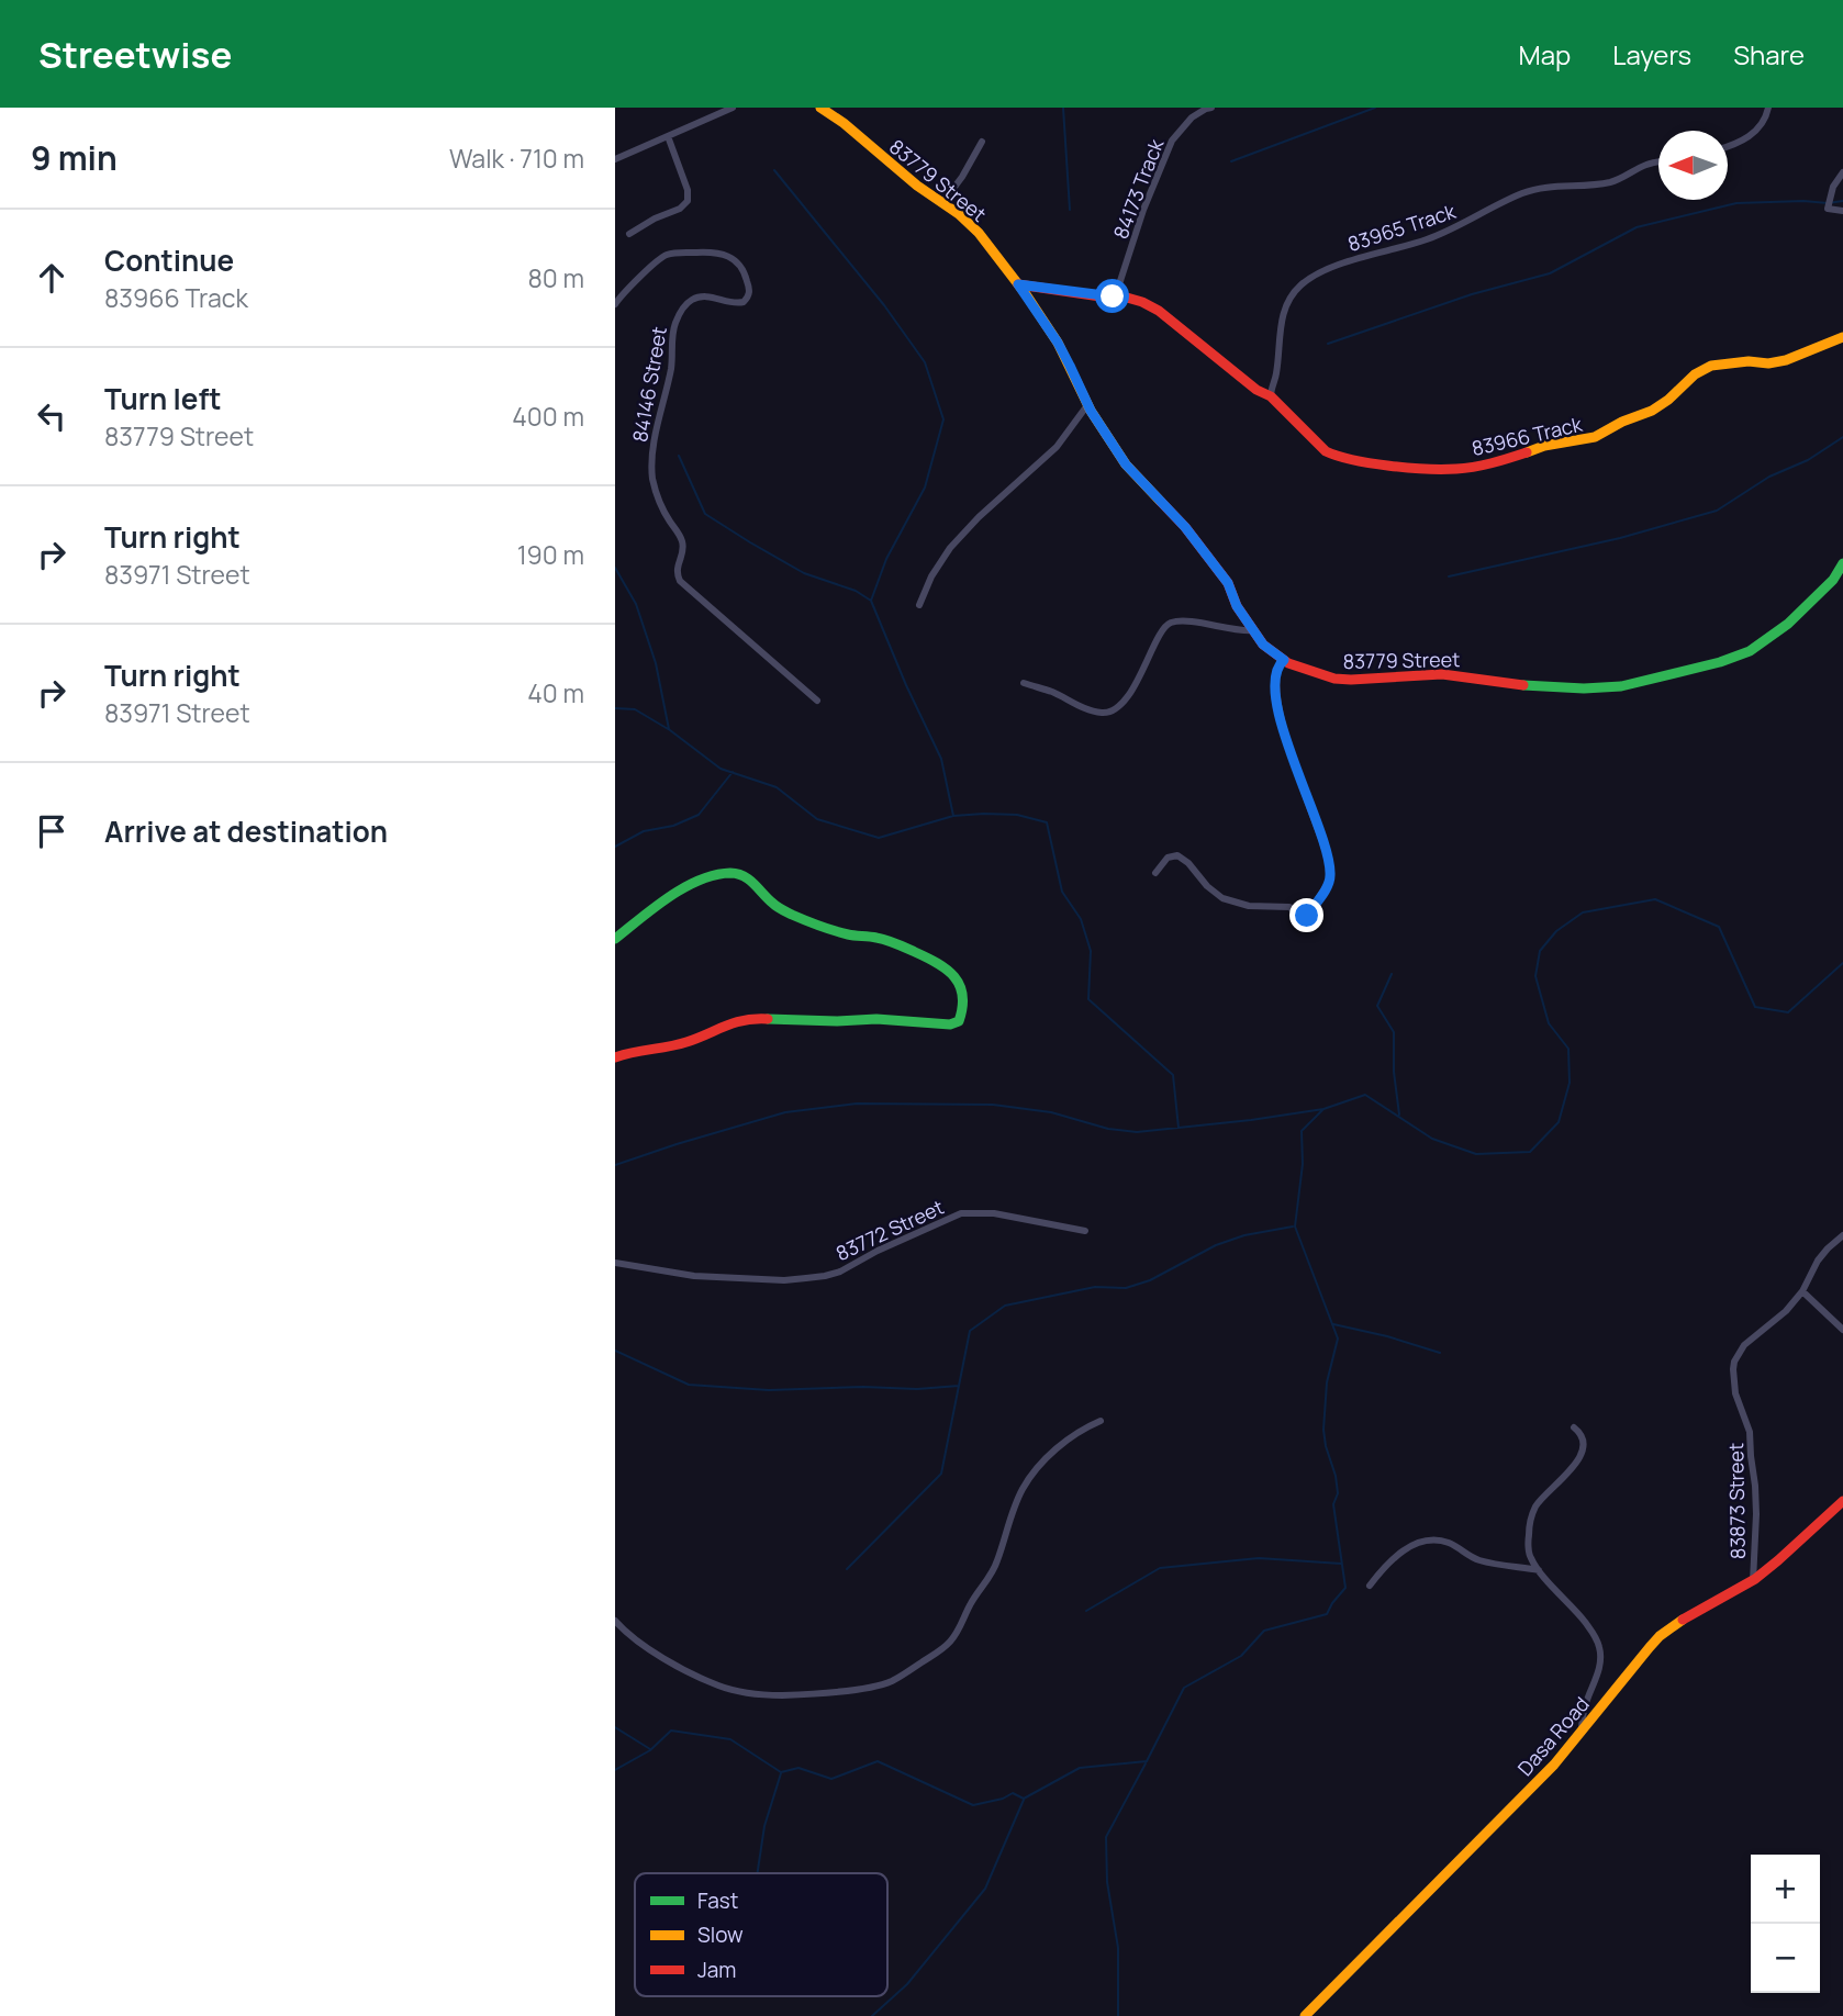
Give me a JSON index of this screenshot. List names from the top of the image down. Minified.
{"streets":{"street":["83779 Street","84173 Track","83965 Track","84146 Street","83966 Track","83772 Street","83873 Street","Dasa Road"]},"crossings":[["83779 Street","83966 Track"],["84173 Track","83966 Track"],["83965 Track","83966 Track"],["83873 Street","Dasa Road"]],"legend":["Fast","Slow","Jam"],"north":"left","page":{"header":"Streetwise","nav":["Map","Layers","Share"],"heading":["9 min","Walk · 710 m"],"list":[["Continue","83966 Track","80 m"],["Turn left","83779 Street","400 m"],["Turn right","83971 Street","190 m"],["Turn right","83971 Street","40 m"],"Arrive at destination"],"map_buttons":["+","−"]}}
